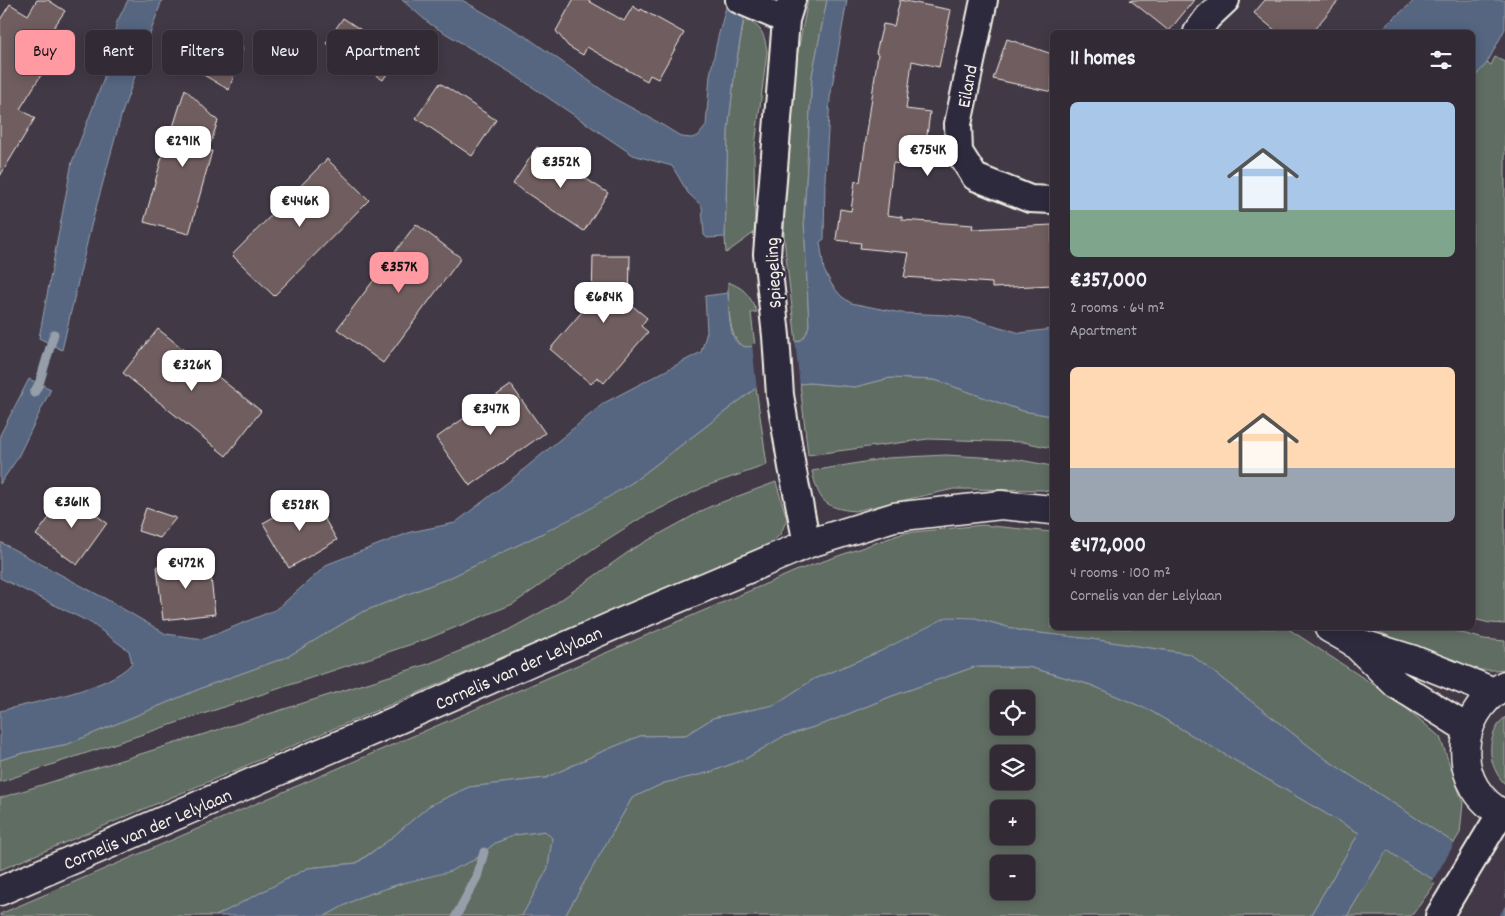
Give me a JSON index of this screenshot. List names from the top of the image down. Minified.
{"streets":{"street":["Eiland","Spiegeling","Cornelis van der Lelylaan"]},"crossings":[["Spiegeling","Cornelis van der Lelylaan"]],"page":{"chip":["Buy","Rent","Filters","New","Apartment"],"heading":"11 homes","list":[{"name":"€357,000","note":"2 rooms · 64 m² · Apartment"},{"name":"€472,000","note":"4 rooms · 100 m² · Cornelis van der Lelylaan"}],"price":["€291K","€754K","€352K","€446K","€357K","€684K","€326K","€347K","€361K","€528K","€472K"],"map_buttons":["+","−"]}}
